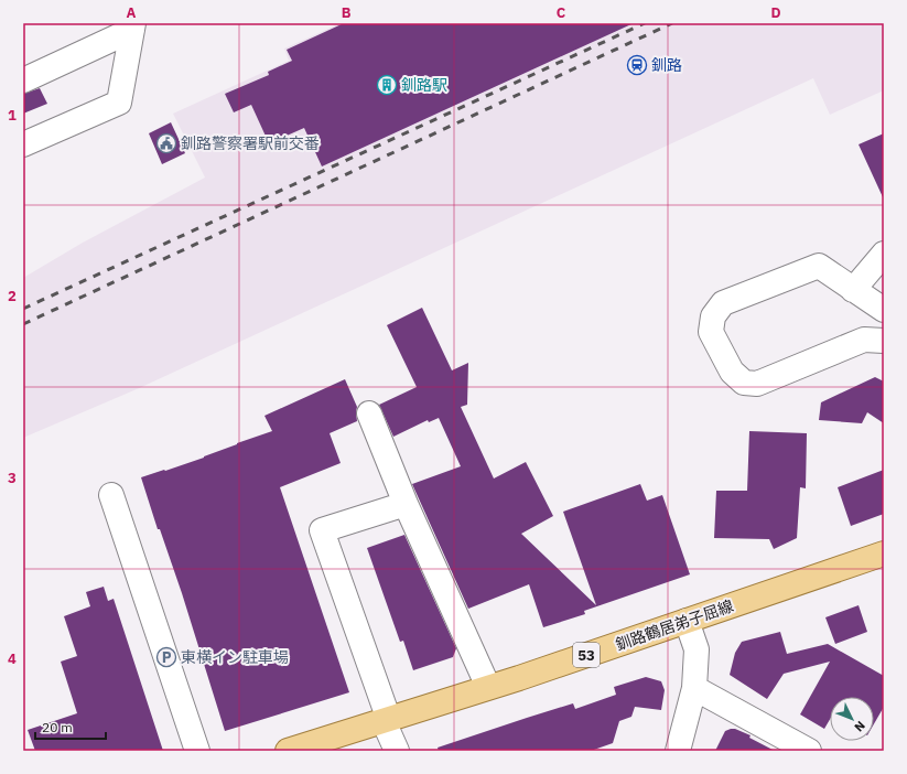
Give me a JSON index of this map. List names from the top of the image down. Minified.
{"streets":{"main road":["釧路鶴居弟子屈線","53"]},"places":{"station":["釧路"],"building":["釧路駅"],"public building":["釧路警察署駅前交番"],"parking":["東横イン駐車場"]},"scale_bar":"20 m","north":"bottom right","grid":{"columns":["A","B","C","D"],"rows":["1","2","3","4"]}}
